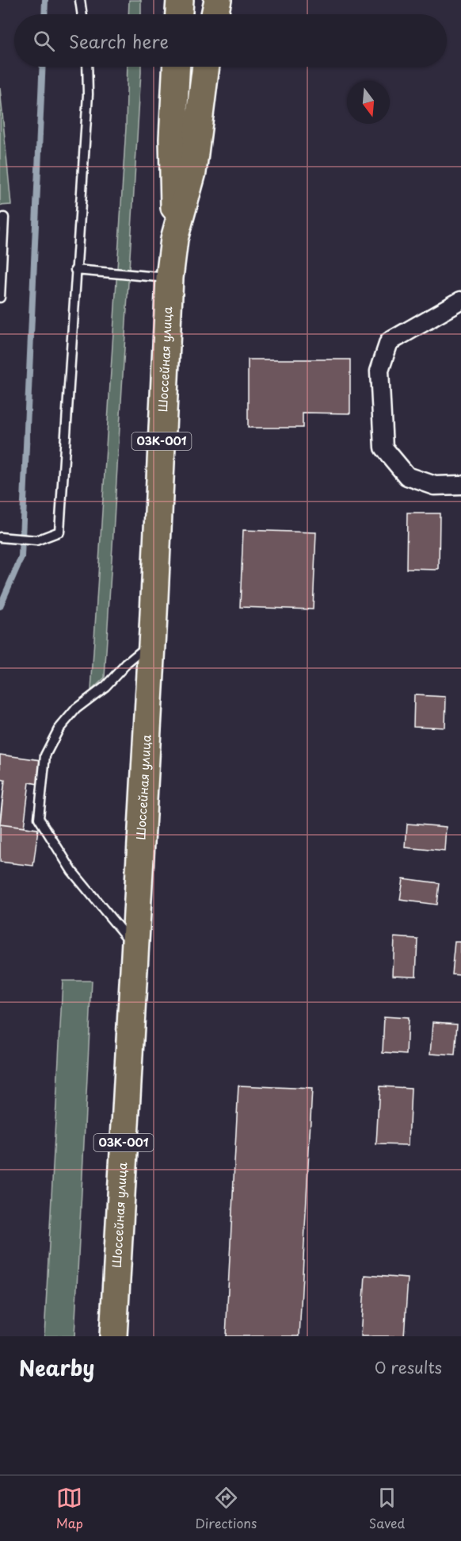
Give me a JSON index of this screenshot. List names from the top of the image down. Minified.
{"streets":{"main road":["Шоссейная улица","03К-001"]},"crossings":[["Шоссейная улица","03К-001"]],"north":"bottom","page":{"search":"Search here","heading":["Nearby","0 results"],"nav":["Map","Directions","Saved"]}}
